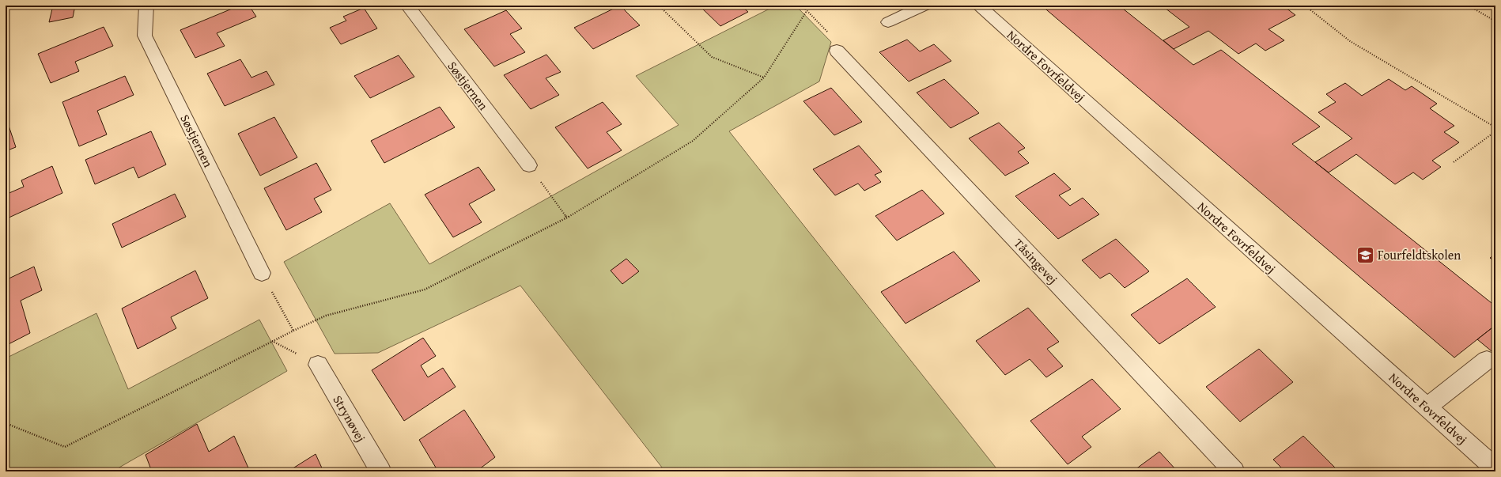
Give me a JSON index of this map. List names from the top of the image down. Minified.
{"streets":{"street":["Nordre Fovrfeldvej","Søstjernen","Tåsingevej","Strynøvej"]},"places":{"school or university":["Fourfeldtskolen"]}}
